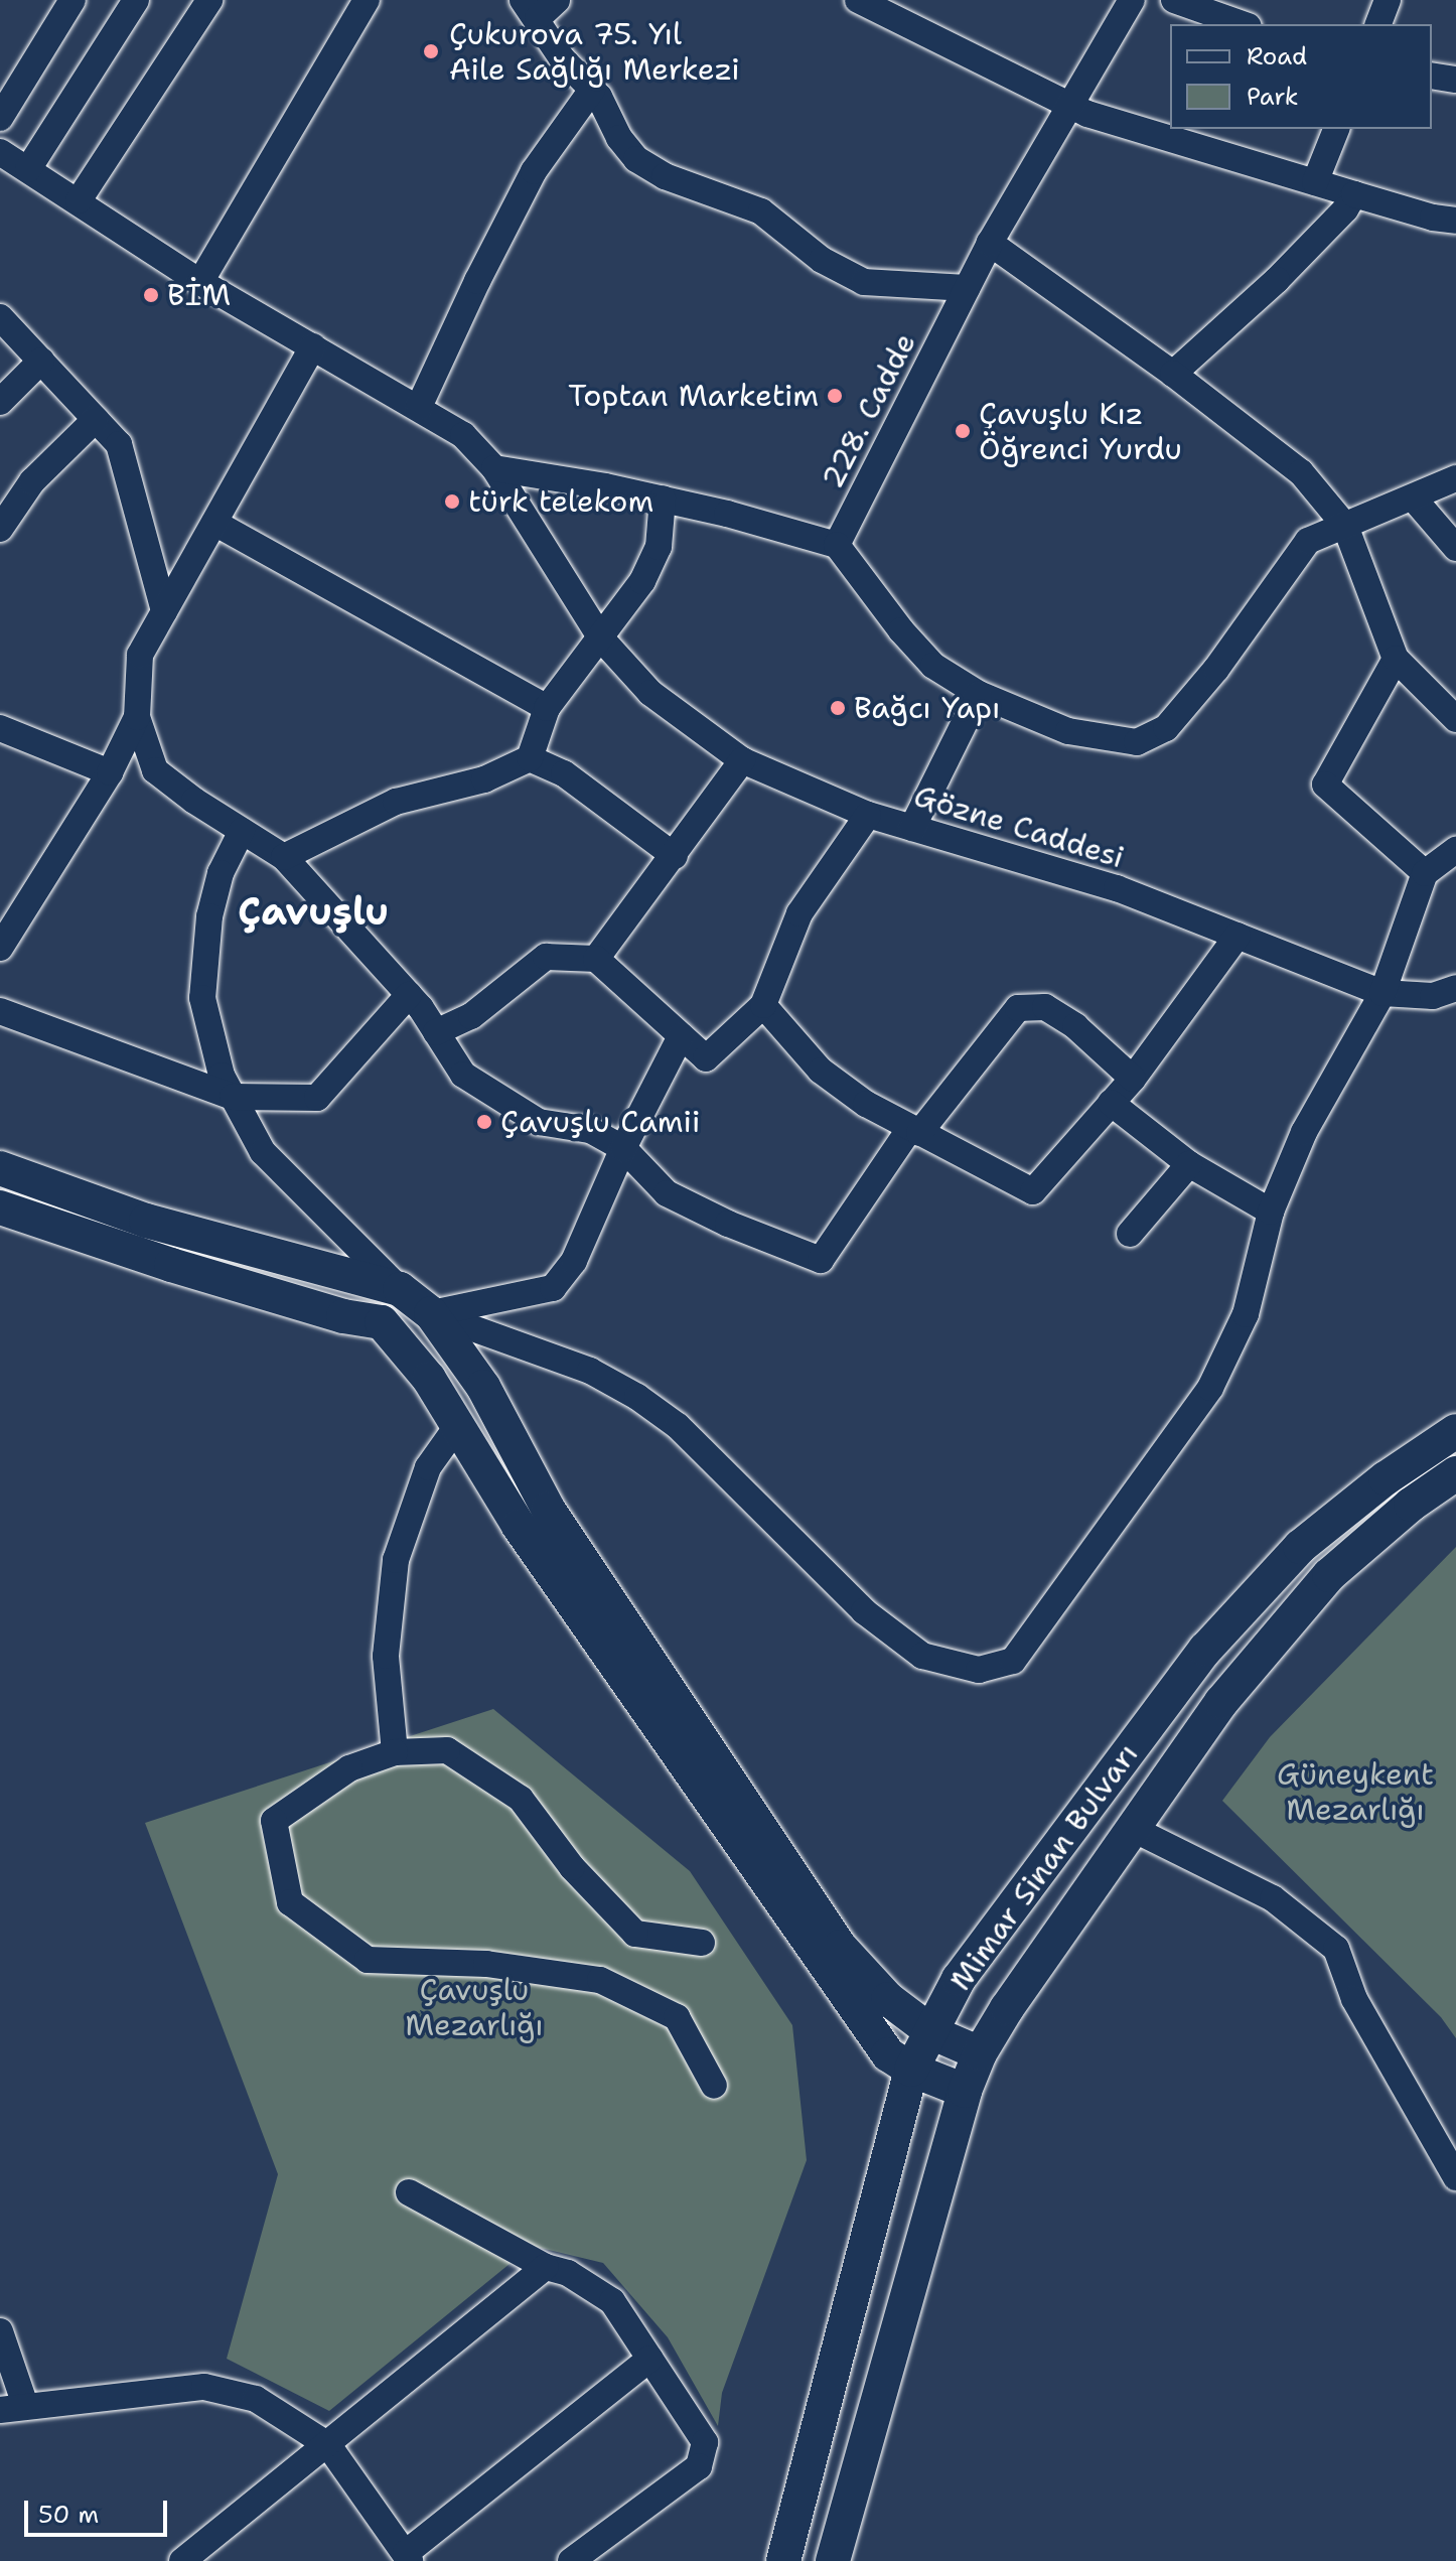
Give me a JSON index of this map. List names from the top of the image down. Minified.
{"streets":{"main road":["Mimar Sinan Bulvarı"],"street":["228. Cadde","Gözne Caddesi"]},"districts":["Çavuşlu"],"parks":["Güneykent Mezarlığı","Çavuşlu Mezarlığı"],"places":["Çukurova 75. Yıl Aile Sağlığı Merkezi","BİM","Toptan Marketim","Çavuşlu Kız Öğrenci Yurdu","türk telekom","Bağcı Yapı","Çavuşlu Camii"],"legend":["Road","Park"],"scale_bar":"50 m"}
